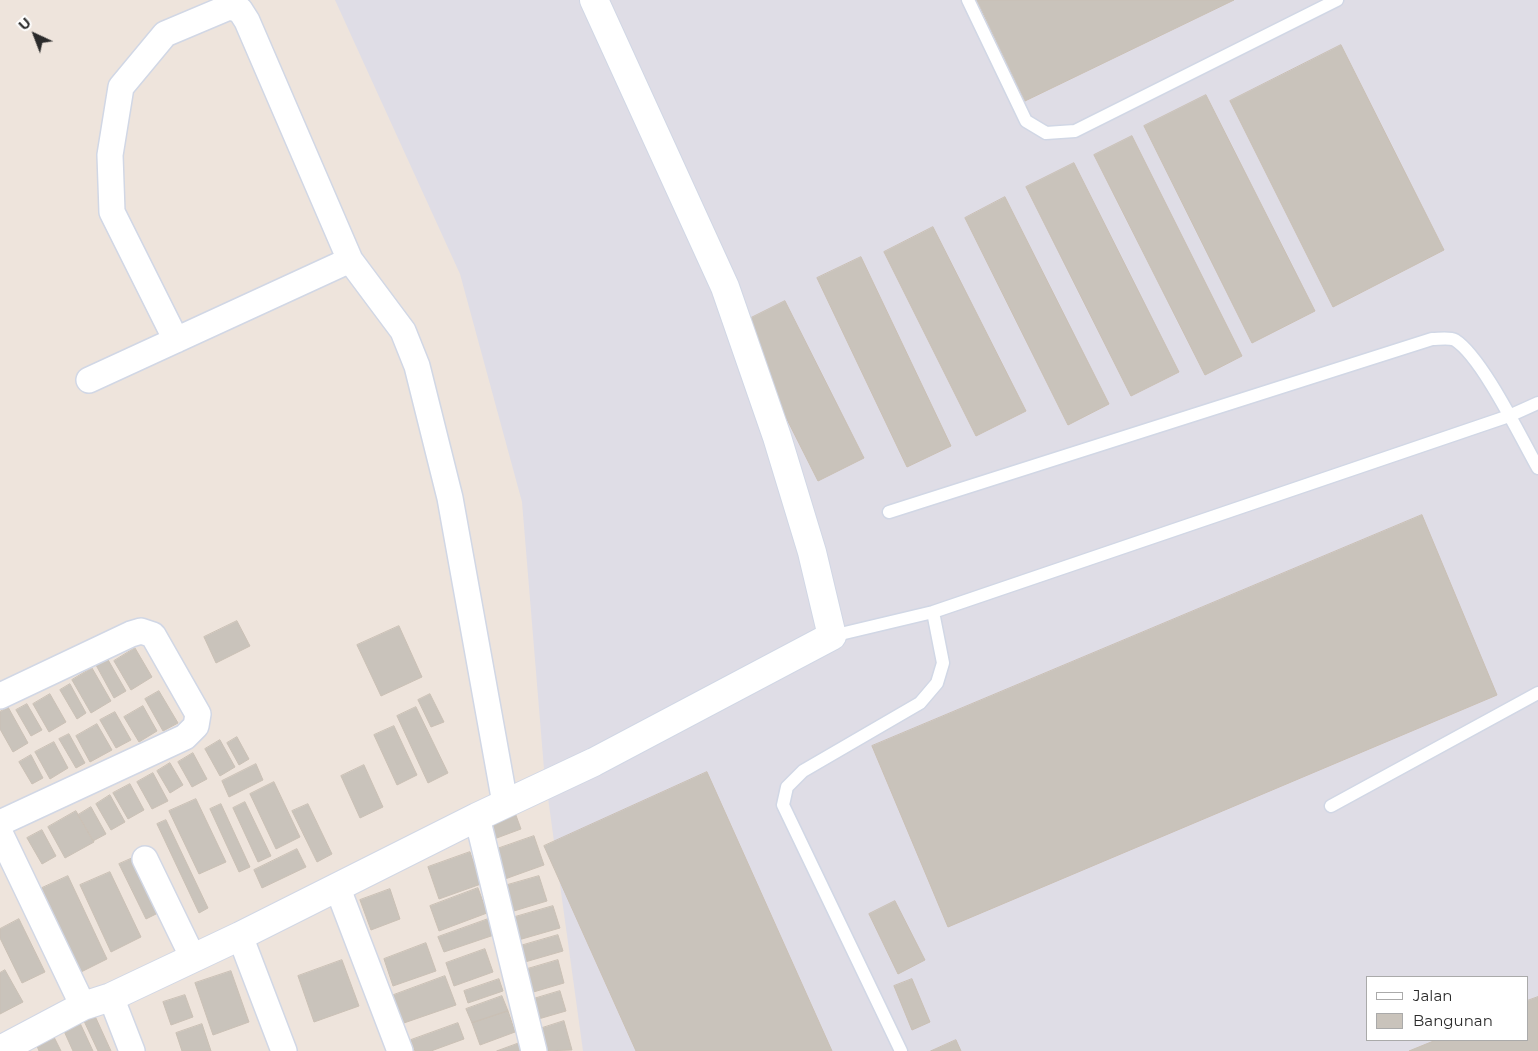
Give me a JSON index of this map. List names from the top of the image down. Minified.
{"legend":["Jalan","Bangunan"],"north":"top left"}
